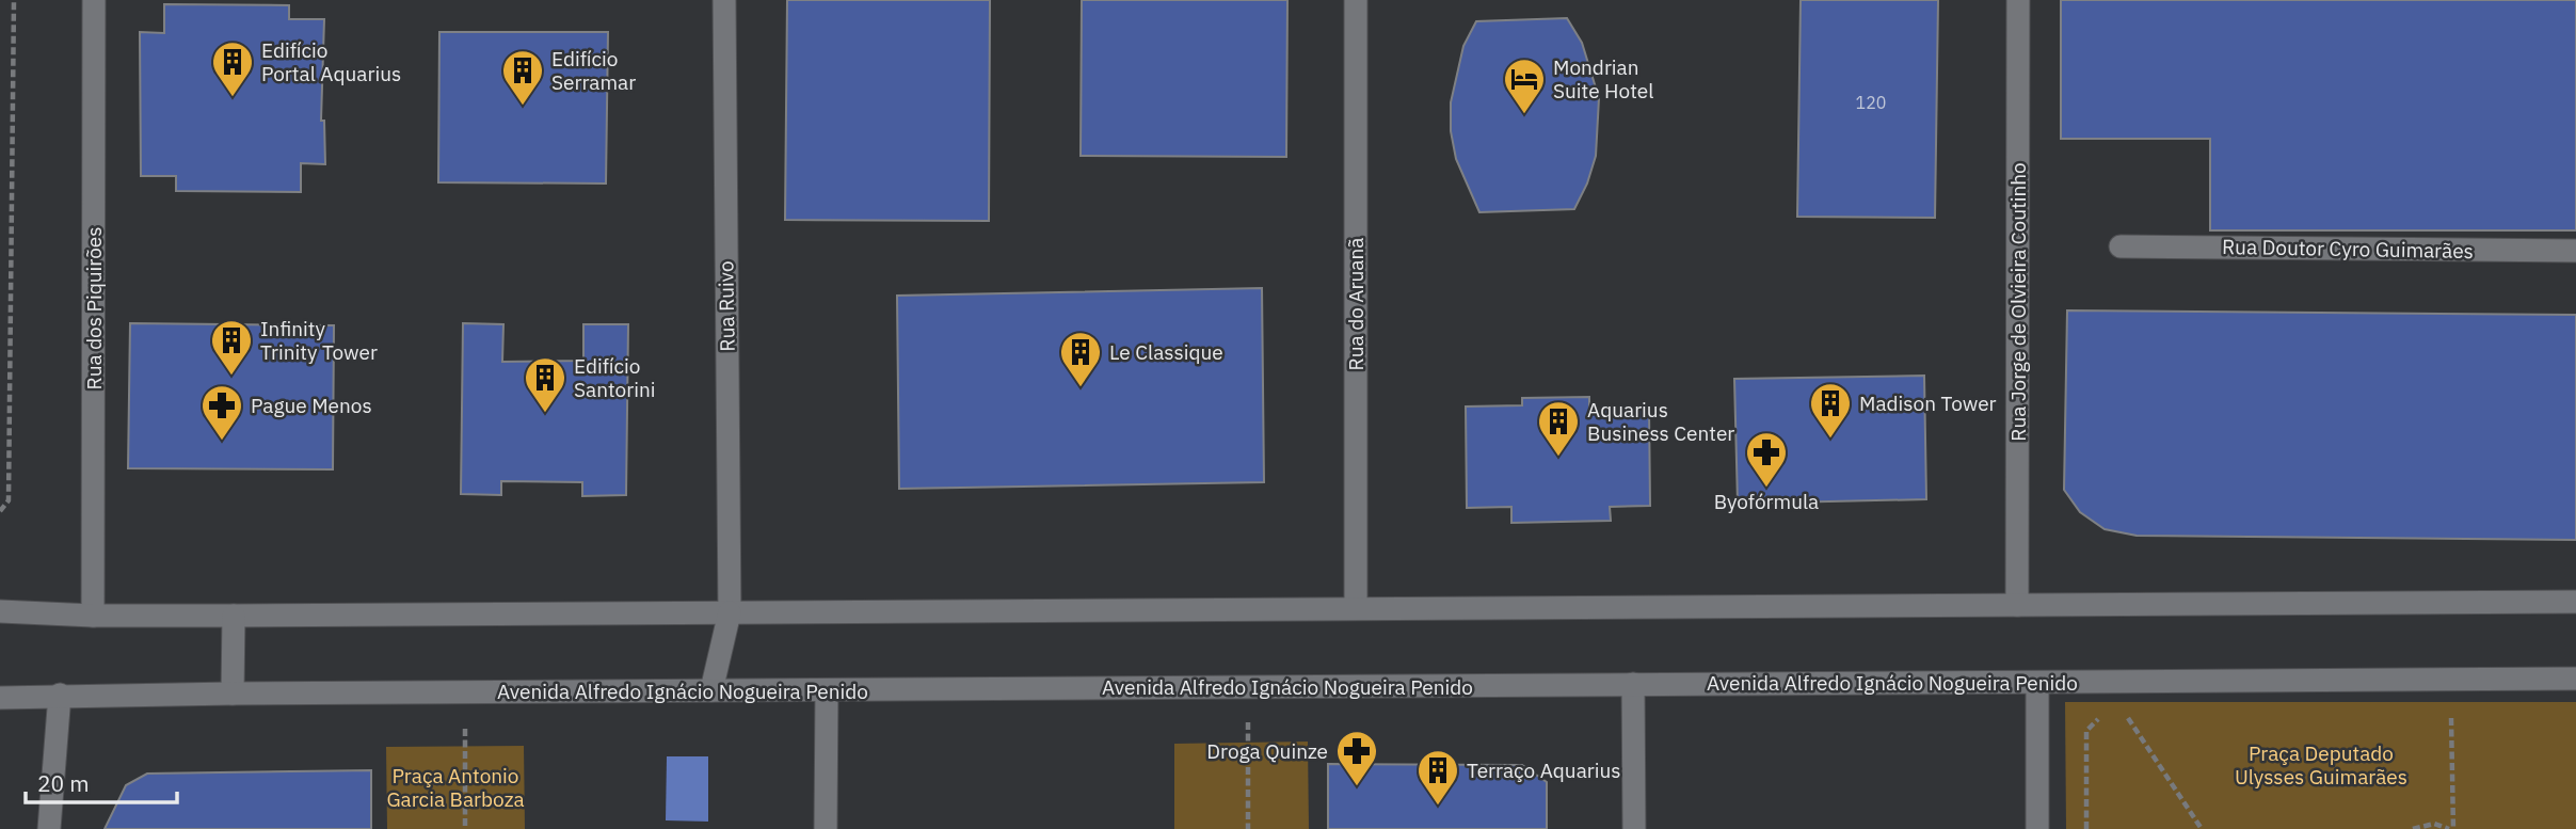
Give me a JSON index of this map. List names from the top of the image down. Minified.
{"streets":{"street":["Rua Doutor Cyro Guimarães","Rua Jorge de Olvieira Coutinho","Rua do Aruanã","Rua Ruivo","Rua dos Piquirões","Avenida Alfredo Ignácio Nogueira Penido"]},"crossings":[["Rua Ruivo","Avenida Alfredo Ignácio Nogueira Penido"]],"parks":["Praça Deputado Ulysses Guimarães","Praça Antonio Garcia Barboza"],"places":{"building":["Edifício Portal Aquarius","Edifício Serramar","Infinity Trinity Tower","Le Classique","Edifício Santorini","Madison Tower","Aquarius Business Center","Terraço Aquarius"],"hotel":["Mondrian Suite Hotel"],"pharmacy":["Pague Menos","Byofórmula","Droga Quinze"]},"house_numbers":["120"],"scale_bar":"20 m"}
